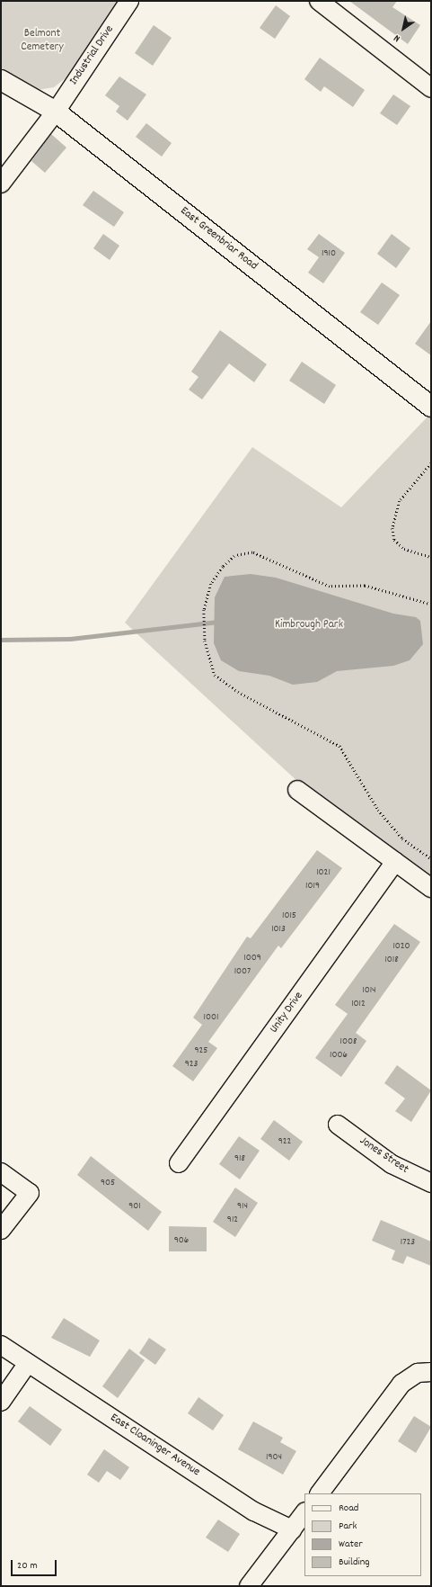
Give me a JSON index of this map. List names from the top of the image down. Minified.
{"streets":{"street":["Industrial Drive","East Greenbriar Road","Unity Drive","Jones Street","East Cloaninger Avenue"]},"crossings":[["Industrial Drive","East Greenbriar Road"]],"parks":["Belmont Cemetery","Kimbrough Park"],"house_numbers":["1910","1021","1019","1015","1013","1020","1009","1018","1007","1014","1012","1001","1008","925","1006","923","922","918","905","901","914","912","906","1723","1904"],"legend":["Road","Park","Water","Building"],"scale_bar":"20 m","north":"bottom left"}
